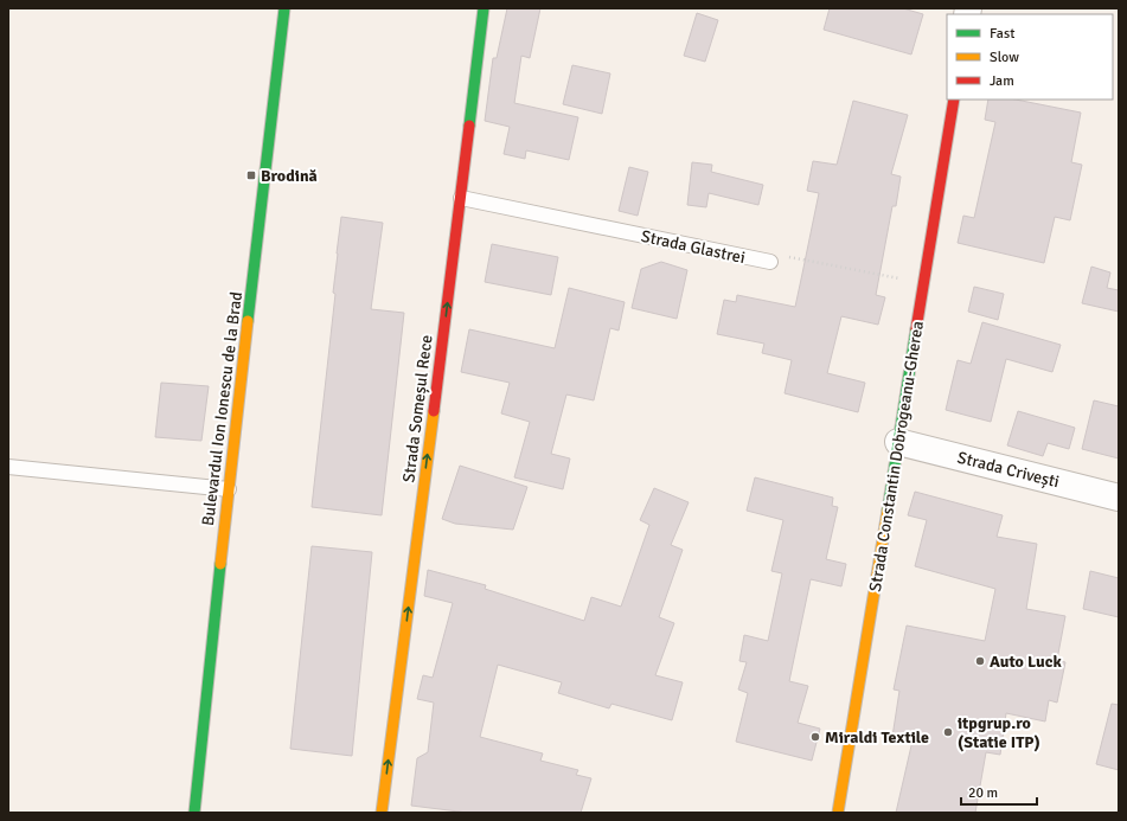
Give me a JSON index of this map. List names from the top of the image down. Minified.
{"streets":{"street":["Bulevardul Ion Ionescu de la Brad","Strada Someșul Rece","Strada Constantin Dobrogeanu-Gherea","Strada Crivești"],"lane":["Strada Glastrei"]},"crossings":[["Strada Glastrei","Strada Someșul Rece"],["Strada Constantin Dobrogeanu-Gherea","Strada Crivești"]],"one_way":["Strada Someșul Rece"],"places":{"transit":["Brodină"],"other":["Auto Luck","itpgrup.ro (Statie ITP)","Miraldi Textile"]},"legend":["Fast","Slow","Jam"],"scale_bar":"20 m"}
